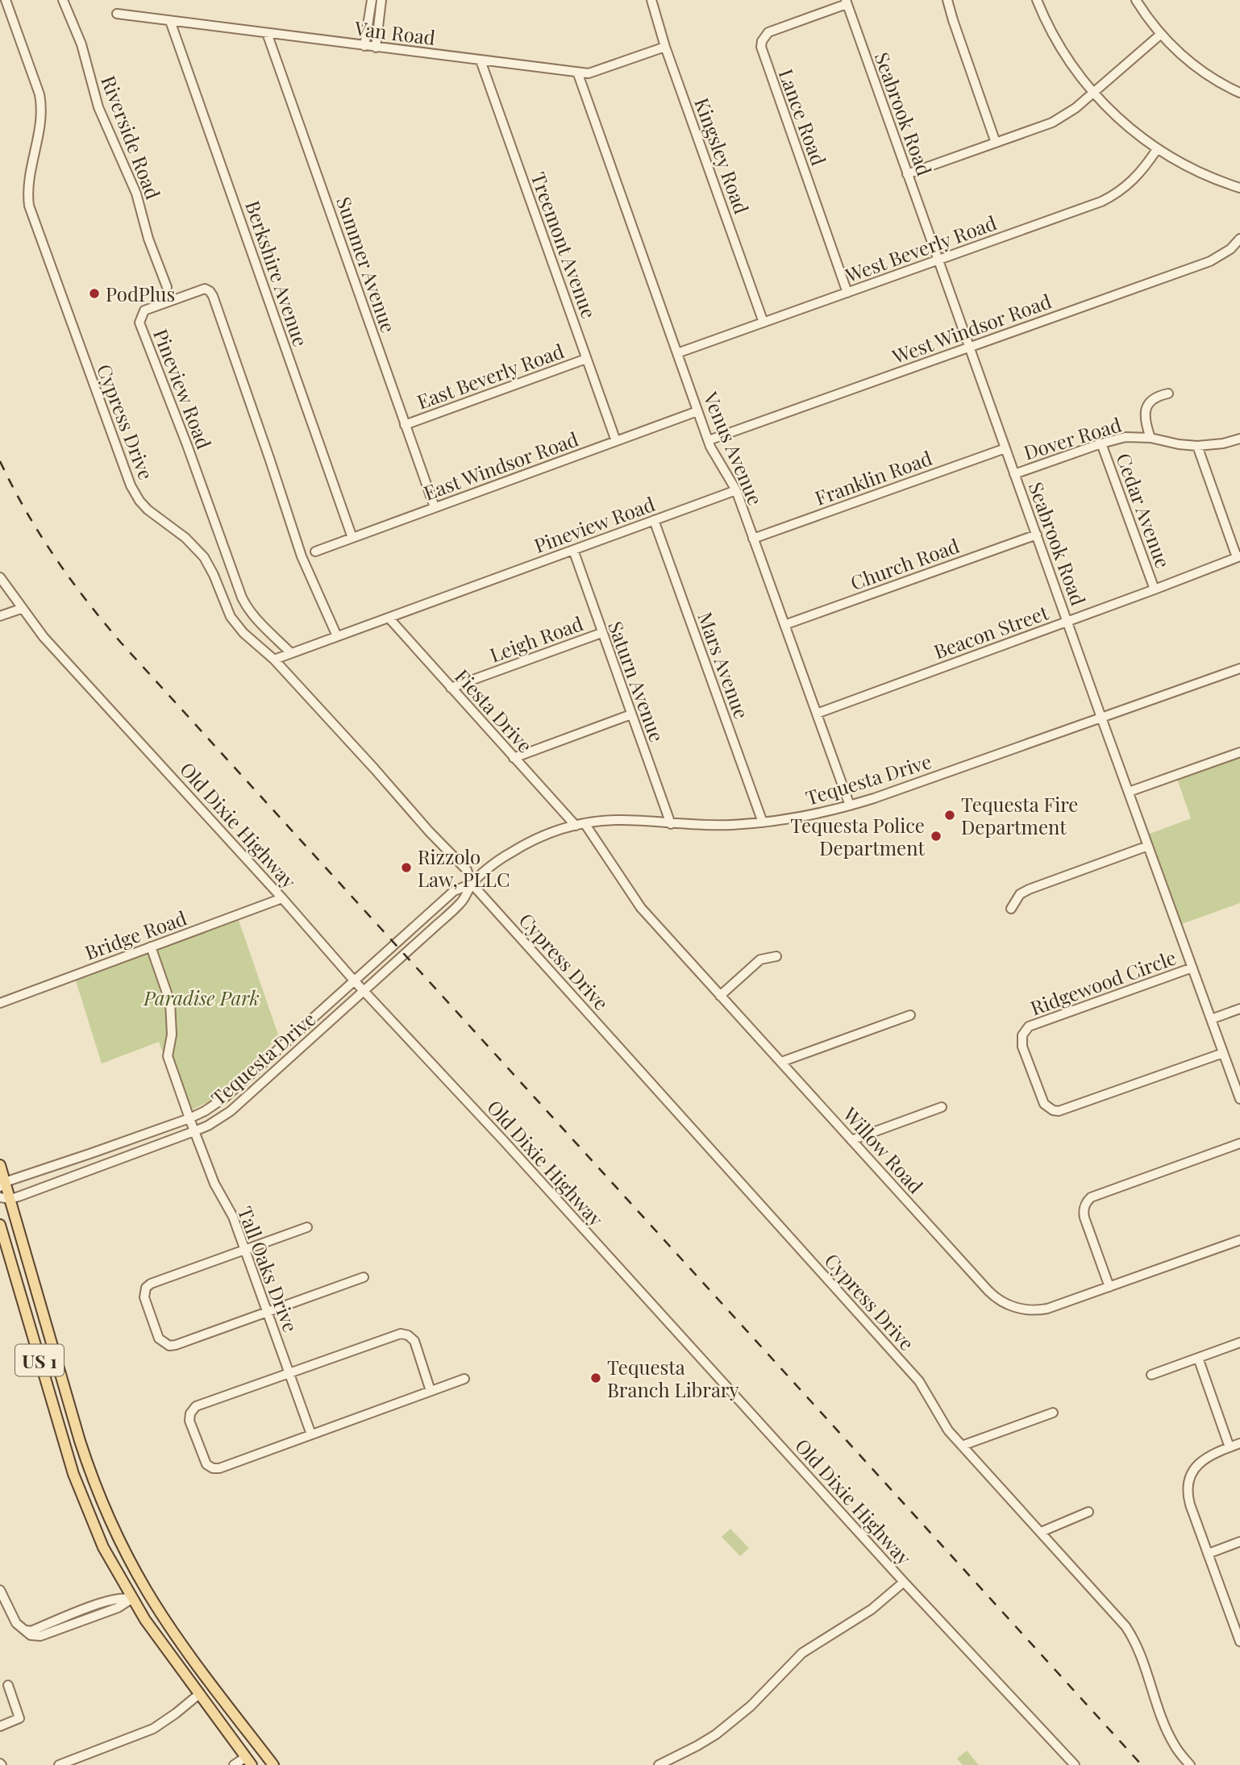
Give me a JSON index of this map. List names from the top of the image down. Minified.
{"streets":{"main road":["US 1"],"street":["Van Road","Seabrook Road","Lance Road","Riverside Road","Kingsley Road","Treemont Avenue","West Beverly Road","Summer Avenue","Berkshire Avenue","West Windsor Road","East Beverly Road","Pineview Road","Cypress Drive","Dover Road","Venus Avenue","East Windsor Road","Franklin Road","Cedar Avenue","Church Road","Beacon Street","Leigh Road","Mars Avenue","Saturn Avenue","Fiesta Drive","Tequesta Drive","Old Dixie Highway","Bridge Road","Ridgewood Circle","Willow Road","Tall Oaks Drive"]},"crossings":[["Van Road","Kingsley Road"],["Van Road","Treemont Avenue"],["Van Road","Summer Avenue"],["Van Road","Berkshire Avenue"],["Van Road","Venus Avenue"],["Seabrook Road","Lance Road"],["Seabrook Road","West Beverly Road"],["Seabrook Road","West Windsor Road"],["Seabrook Road","Dover Road"],["Seabrook Road","Franklin Road"],["Seabrook Road","Church Road"],["Seabrook Road","Beacon Street"],["Seabrook Road","Tequesta Drive"],["Seabrook Road","Ridgewood Circle"],["Lance Road","West Beverly Road"],["Kingsley Road","West Beverly Road"],["Treemont Avenue","East Beverly Road"],["Treemont Avenue","East Windsor Road"],["West Beverly Road","Venus Avenue"],["Summer Avenue","East Beverly Road"],["Summer Avenue","East Windsor Road"],["Berkshire Avenue","East Windsor Road"],["West Windsor Road","Venus Avenue"],["Pineview Road","Cypress Drive"],["Pineview Road","Venus Avenue"],["Pineview Road","Mars Avenue"],["Pineview Road","Saturn Avenue"],["Pineview Road","Fiesta Drive"],["Cypress Drive","Tequesta Drive"],["Dover Road","Cedar Avenue"],["Venus Avenue","East Windsor Road"],["Venus Avenue","Franklin Road"],["Venus Avenue","Church Road"],["Venus Avenue","Beacon Street"],["Venus Avenue","Tequesta Drive"],["Cedar Avenue","Beacon Street"],["Leigh Road","Saturn Avenue"],["Leigh Road","Fiesta Drive"],["Mars Avenue","Tequesta Drive"],["Saturn Avenue","Tequesta Drive"],["Fiesta Drive","Tequesta Drive"],["Fiesta Drive","Willow Road"],["Tequesta Drive","Old Dixie Highway"],["Tequesta Drive","Willow Road"],["Tequesta Drive","Tall Oaks Drive"],["Tequesta Drive","US 1"],["Old Dixie Highway","Bridge Road"],["Bridge Road","Tall Oaks Drive"]],"parks":["Paradise Park"],"places":["PodPlus","Tequesta Fire Department","Tequesta Police Department","Rizzolo Law, PLLC","Tequesta Branch Library"]}
